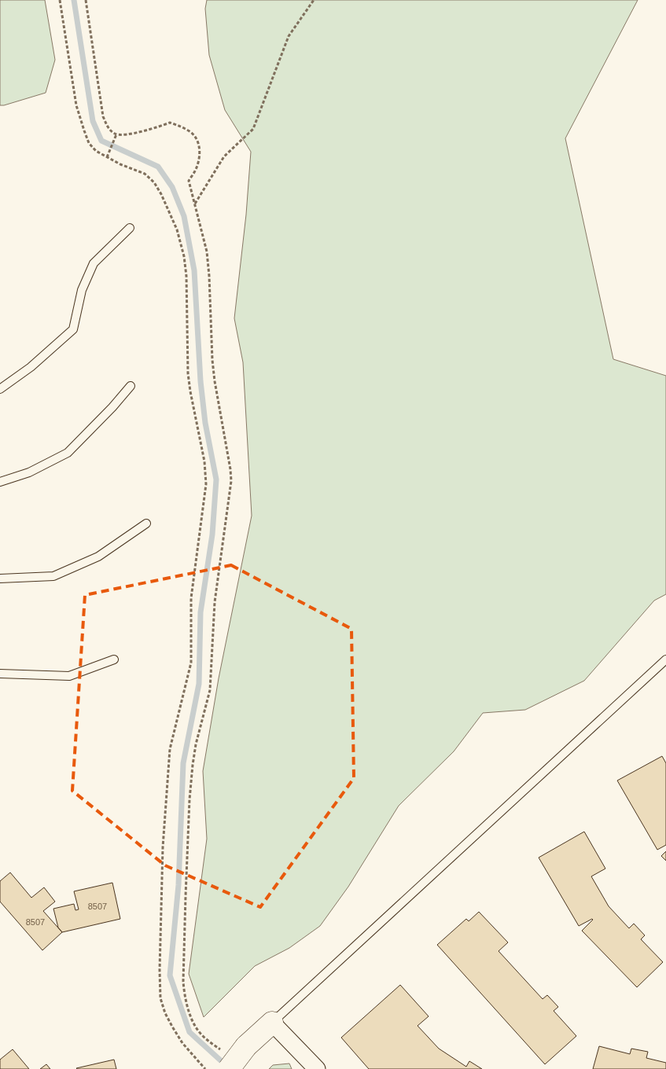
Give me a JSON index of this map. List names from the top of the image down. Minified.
{"house_numbers":["8507","8507"]}
